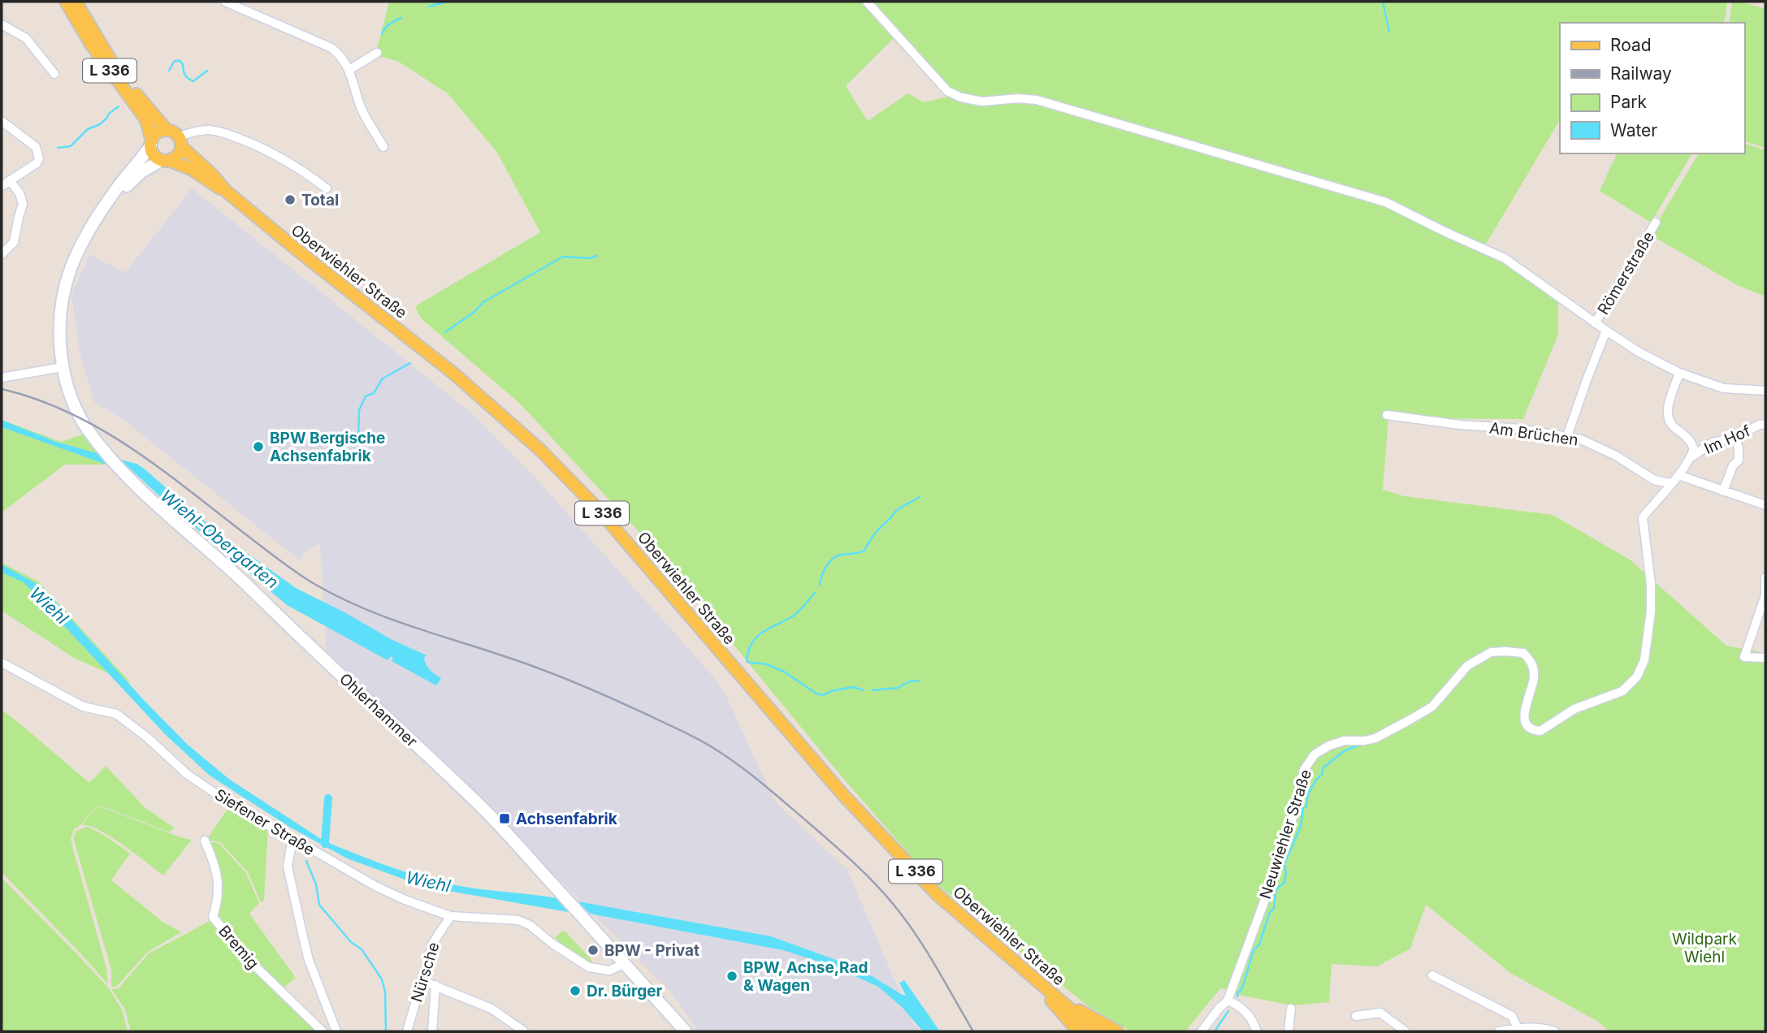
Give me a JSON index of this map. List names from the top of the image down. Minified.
{"streets":{"main road":["L 336","Oberwiehler Straße"],"street":["Römerstraße","Am Brüchen","Im Hof","Ohlerhammer","Siefener Straße","Neuwiehler Straße","Bremig","Nürsche"]},"crossings":[["L 336","Oberwiehler Straße"],["Am Brüchen","Neuwiehler Straße"],["Siefener Straße","Nürsche"]],"water":["Wiehl-Obergarten","Wiehl"],"parks":["Wildpark Wiehl"],"places":{"other":["Total","BPW Bergische Achsenfabrik","BPW - Privat","BPW, Achse,Rad & Wagen","Dr. Bürger"],"transit":["Achsenfabrik"]},"legend":["Road","Railway","Park","Water"]}
